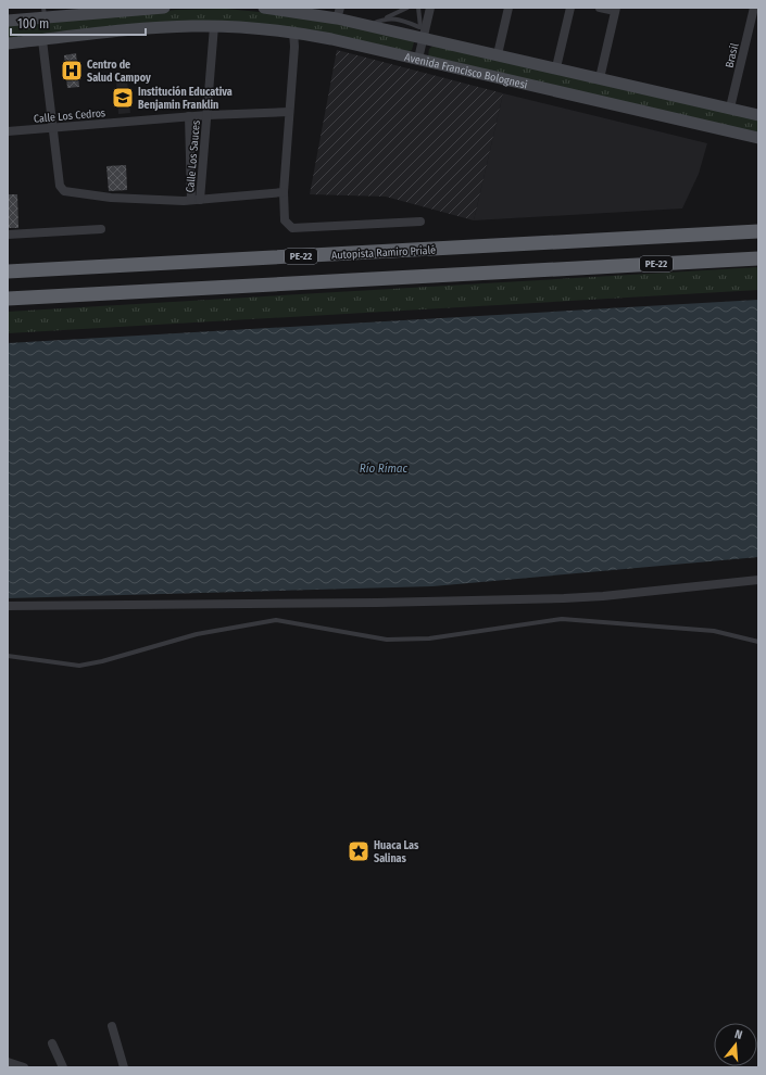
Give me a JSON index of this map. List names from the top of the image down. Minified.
{"streets":{"highway":["Autopista Ramiro Prialé","PE-22"],"main road":["Avenida Francisco Bolognesi"],"street":["Brasil","Calle Los Cedros","Calle Los Sauces"]},"crossings":[["Brasil","Avenida Francisco Bolognesi"],["Avenida Francisco Bolognesi","Calle Los Sauces"],["Calle Los Cedros","Calle Los Sauces"]],"water":["Río Rímac"],"places":{"hospital":["Centro de Salud Campoy"],"school or university":["Institución Educativa Benjamin Franklin"],"place":["Huaca Las Salinas"]},"scale_bar":"100 m","north":"top"}
